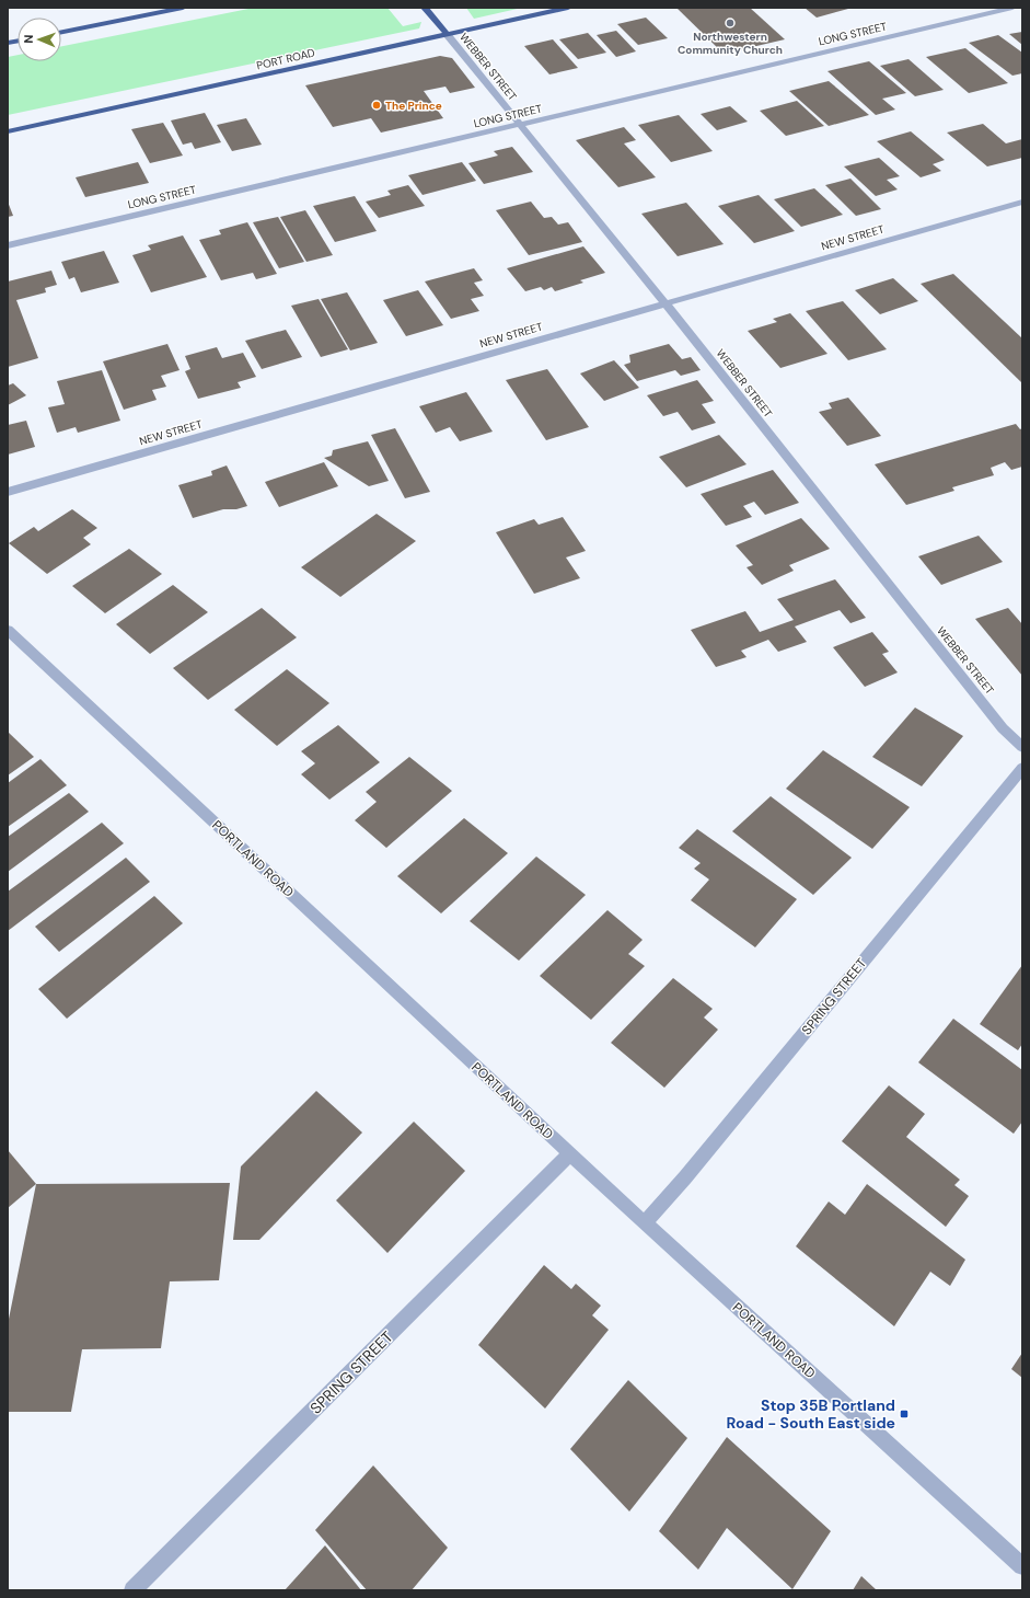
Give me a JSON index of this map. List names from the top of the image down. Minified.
{"streets":{"highway":["PORT ROAD"],"street":["LONG STREET","WEBBER STREET","NEW STREET","PORTLAND ROAD","SPRING STREET"]},"crossings":[["LONG STREET","WEBBER STREET"],["PORT ROAD","WEBBER STREET"],["WEBBER STREET","NEW STREET"],["PORTLAND ROAD","SPRING STREET"]],"places":{"other":["Northwestern Community Church","The Prince"],"transit":["Stop 35B Portland Road - South East side"]},"north":"left"}
